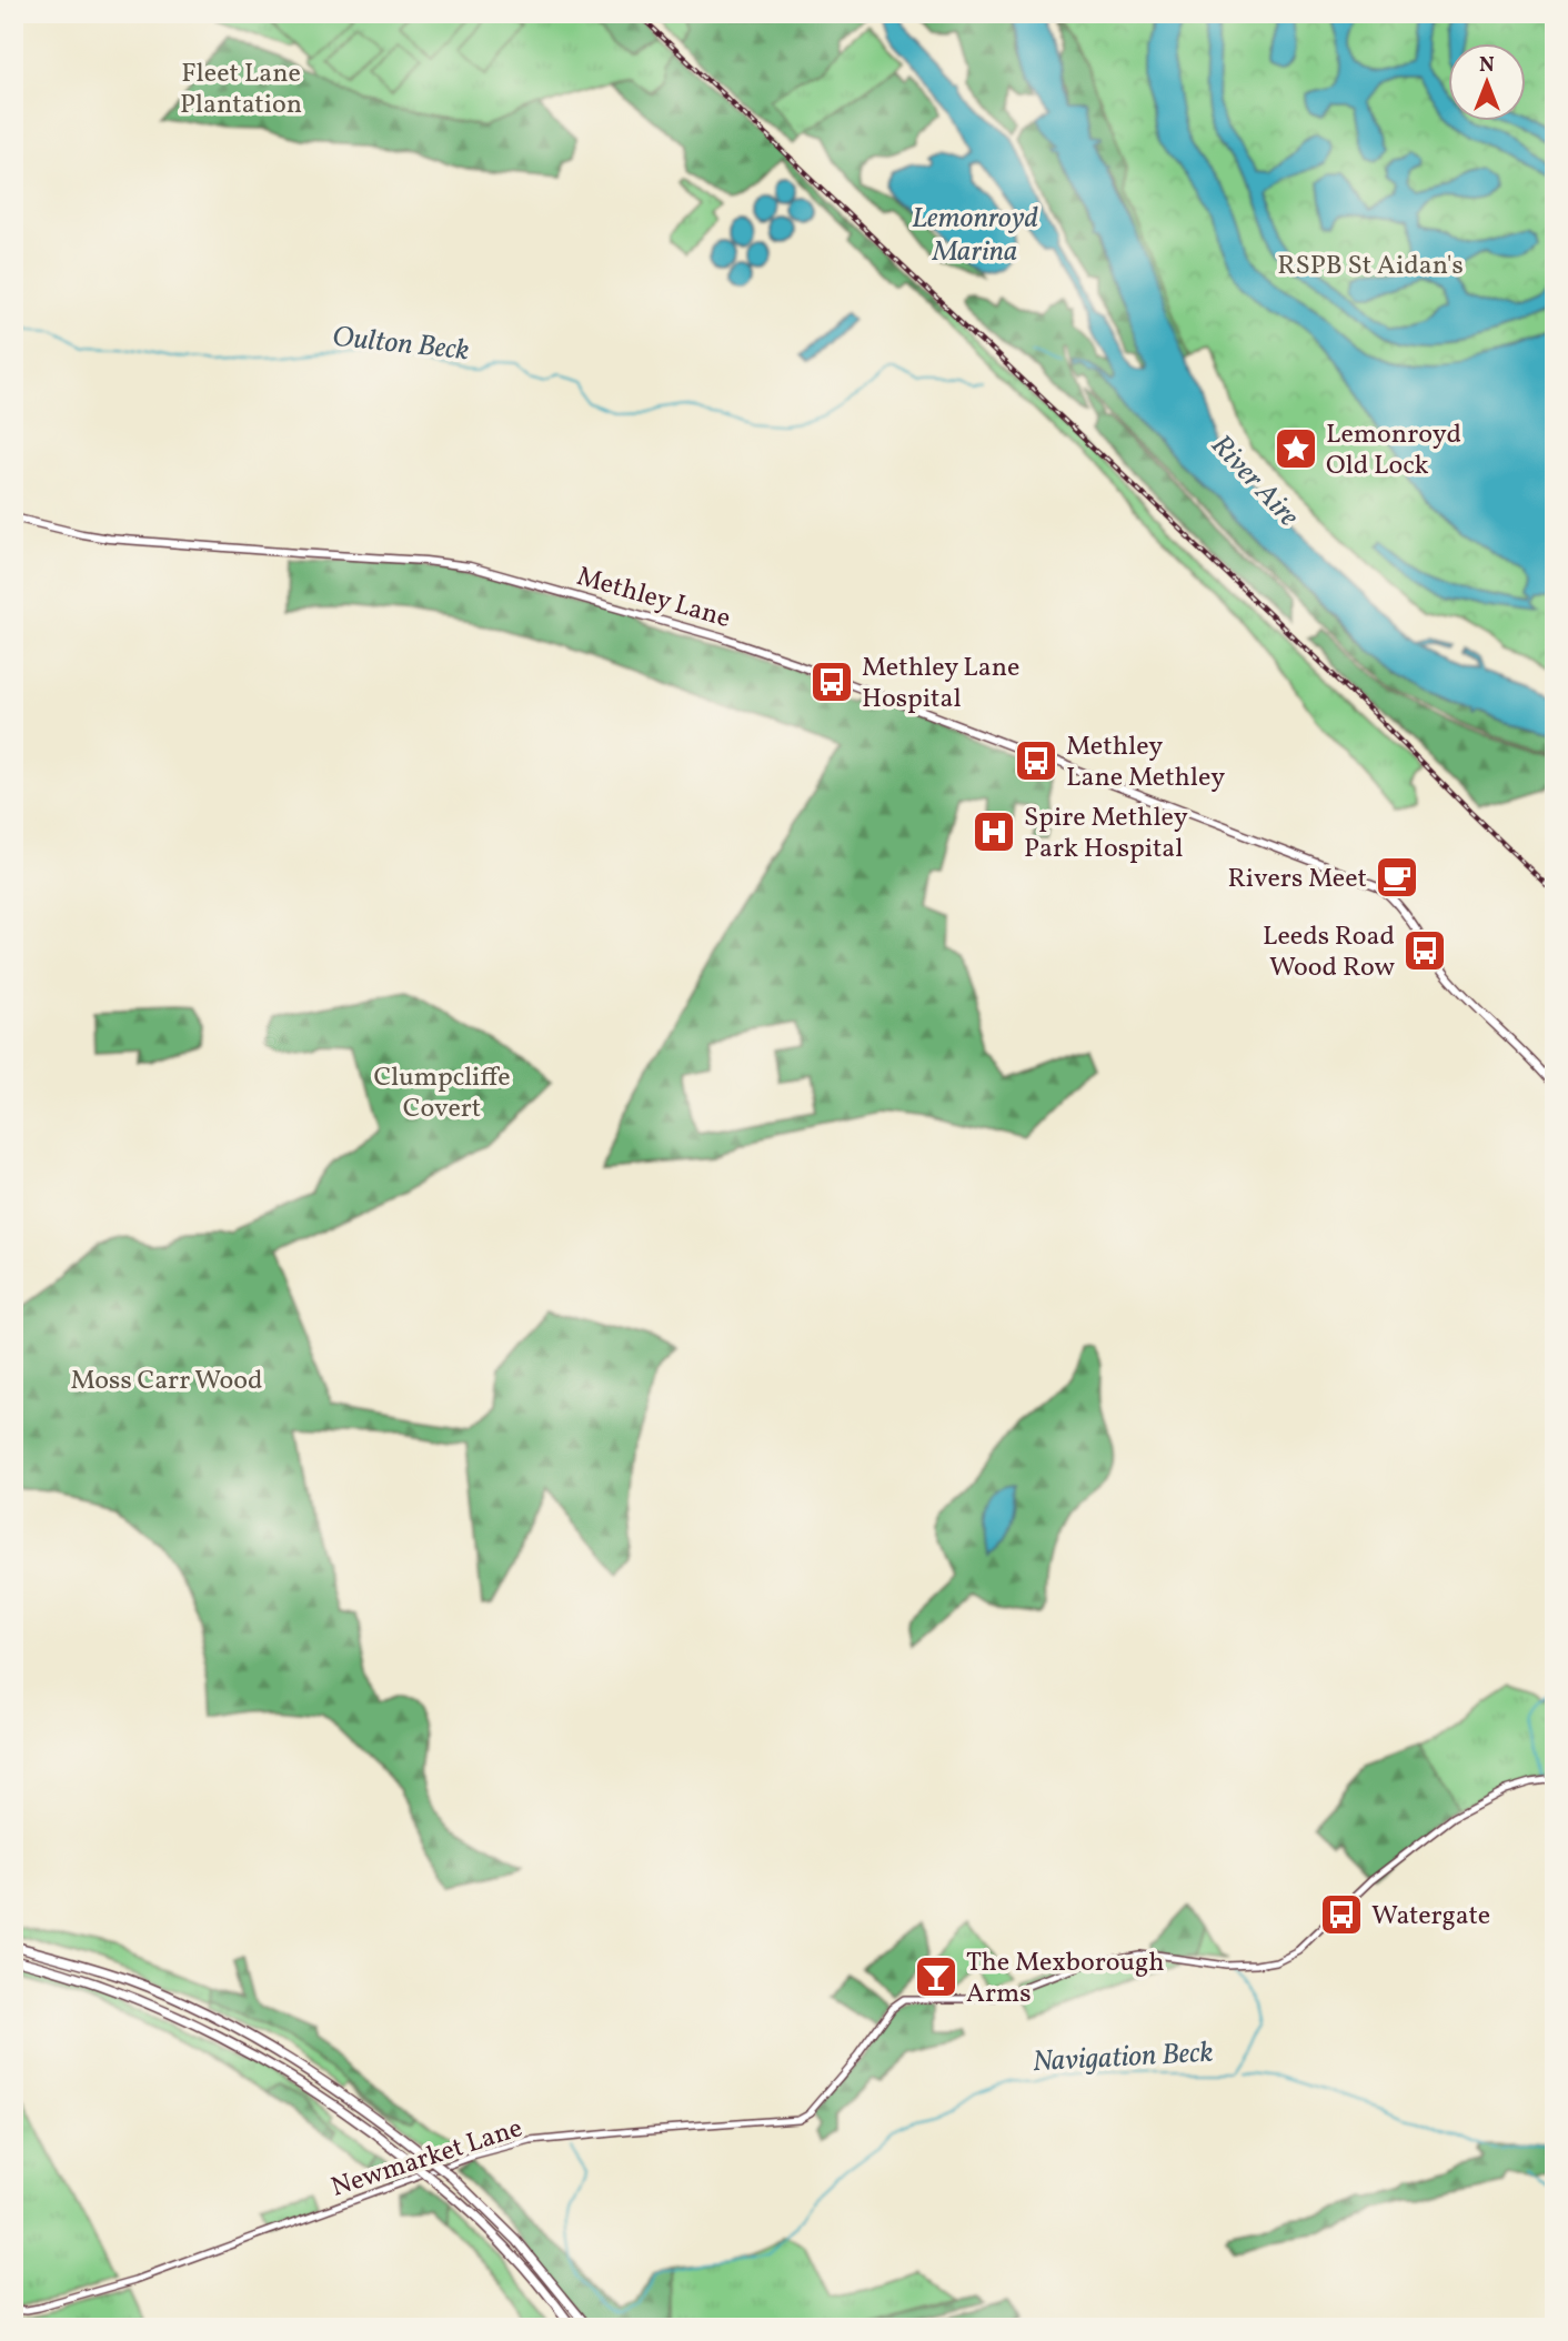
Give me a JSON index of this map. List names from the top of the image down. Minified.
{"streets":{"main road":["Methley Lane","Newmarket Lane"]},"water":["Lemonroyd Marina","Oulton Beck","River Aire","Navigation Beck"],"parks":["Fleet Lane Plantation","RSPB St Aidan's","Clumpcliffe Covert","Moss Carr Wood"],"places":{"place":["Lemonroyd Old Lock"],"bus stop":["Methley Lane Hospital","Methley Lane Methley","Leeds Road Wood Row","Watergate"],"hospital":["Spire Methley Park Hospital"],"cafe":["Rivers Meet"],"bar":["The Mexborough Arms"]},"north":"top"}
